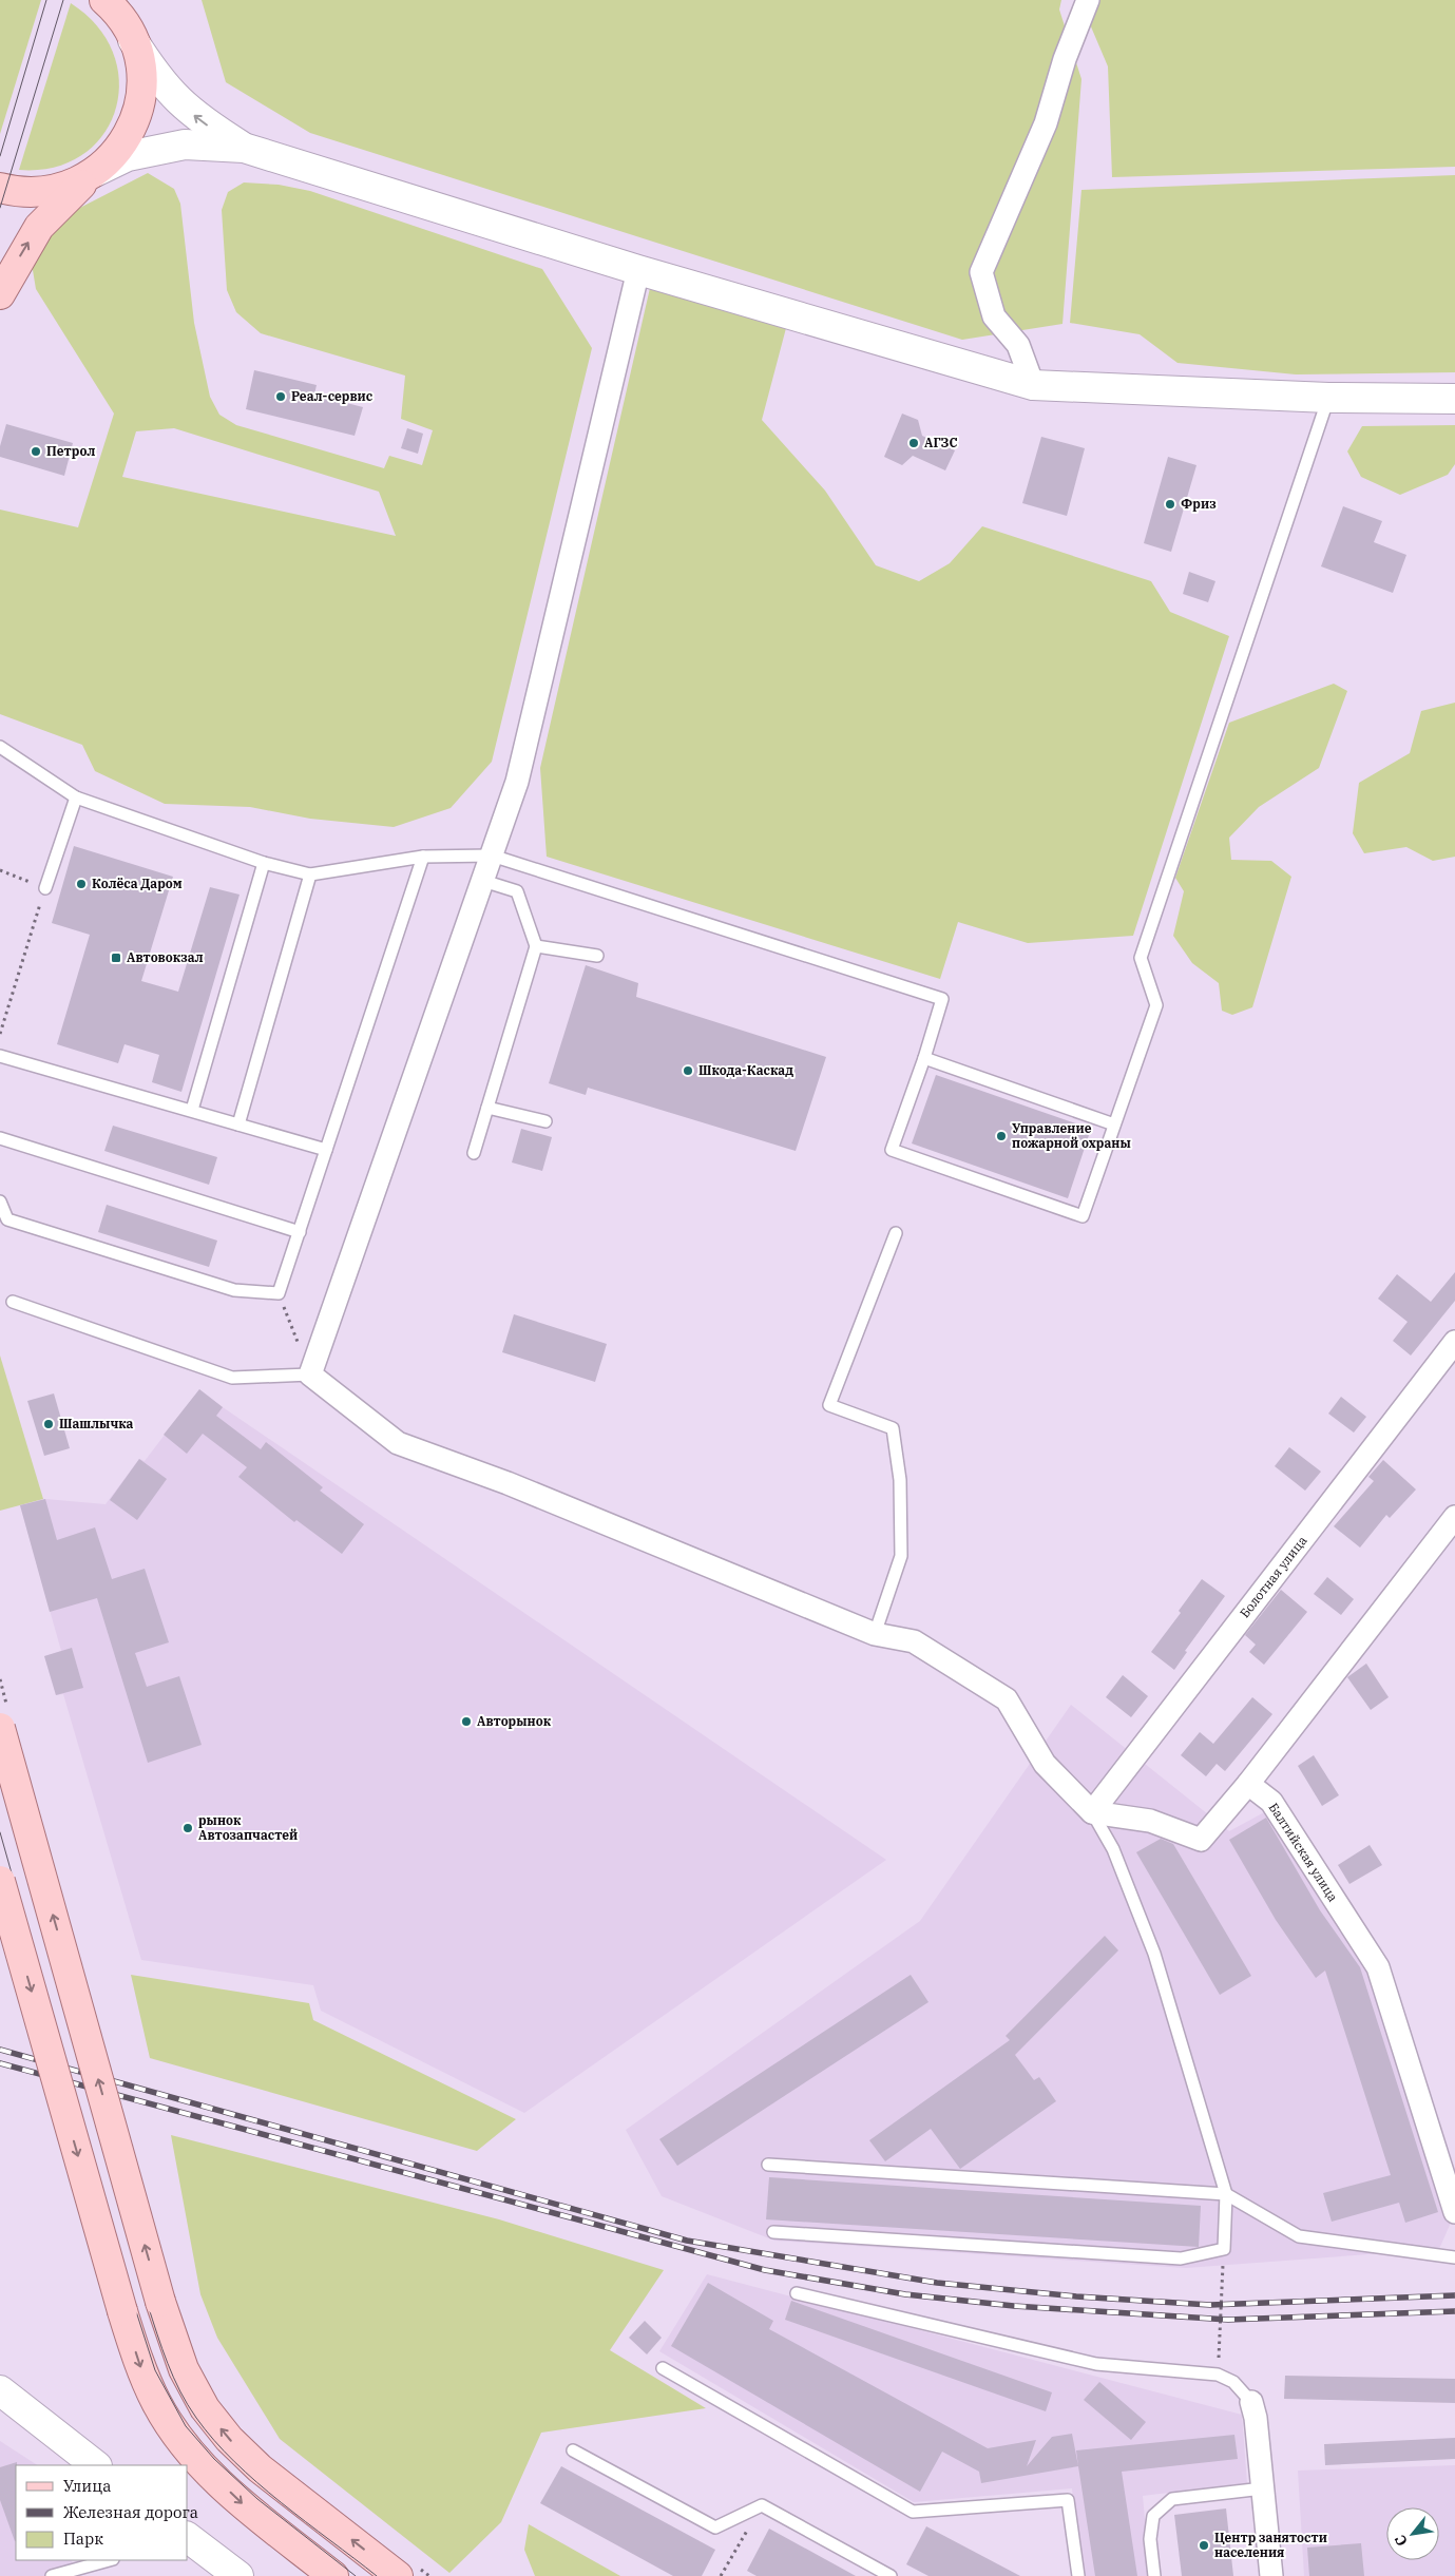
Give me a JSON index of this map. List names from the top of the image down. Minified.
{"streets":{"street":["Болотная улица","Балтийская улица"]},"places":{"other":["Реал-сервис","АГЗС","Петрол","Фриз","Колёса Даром","Шкода-Каскад","Управление пожарной охраны","Шашлычка","Авторынок","рынок Автозапчастей","Центр занятости населения"],"transit":["Автовокзал"]},"legend":["Улица","Железная дорога","Парк"],"north":"bottom left"}
